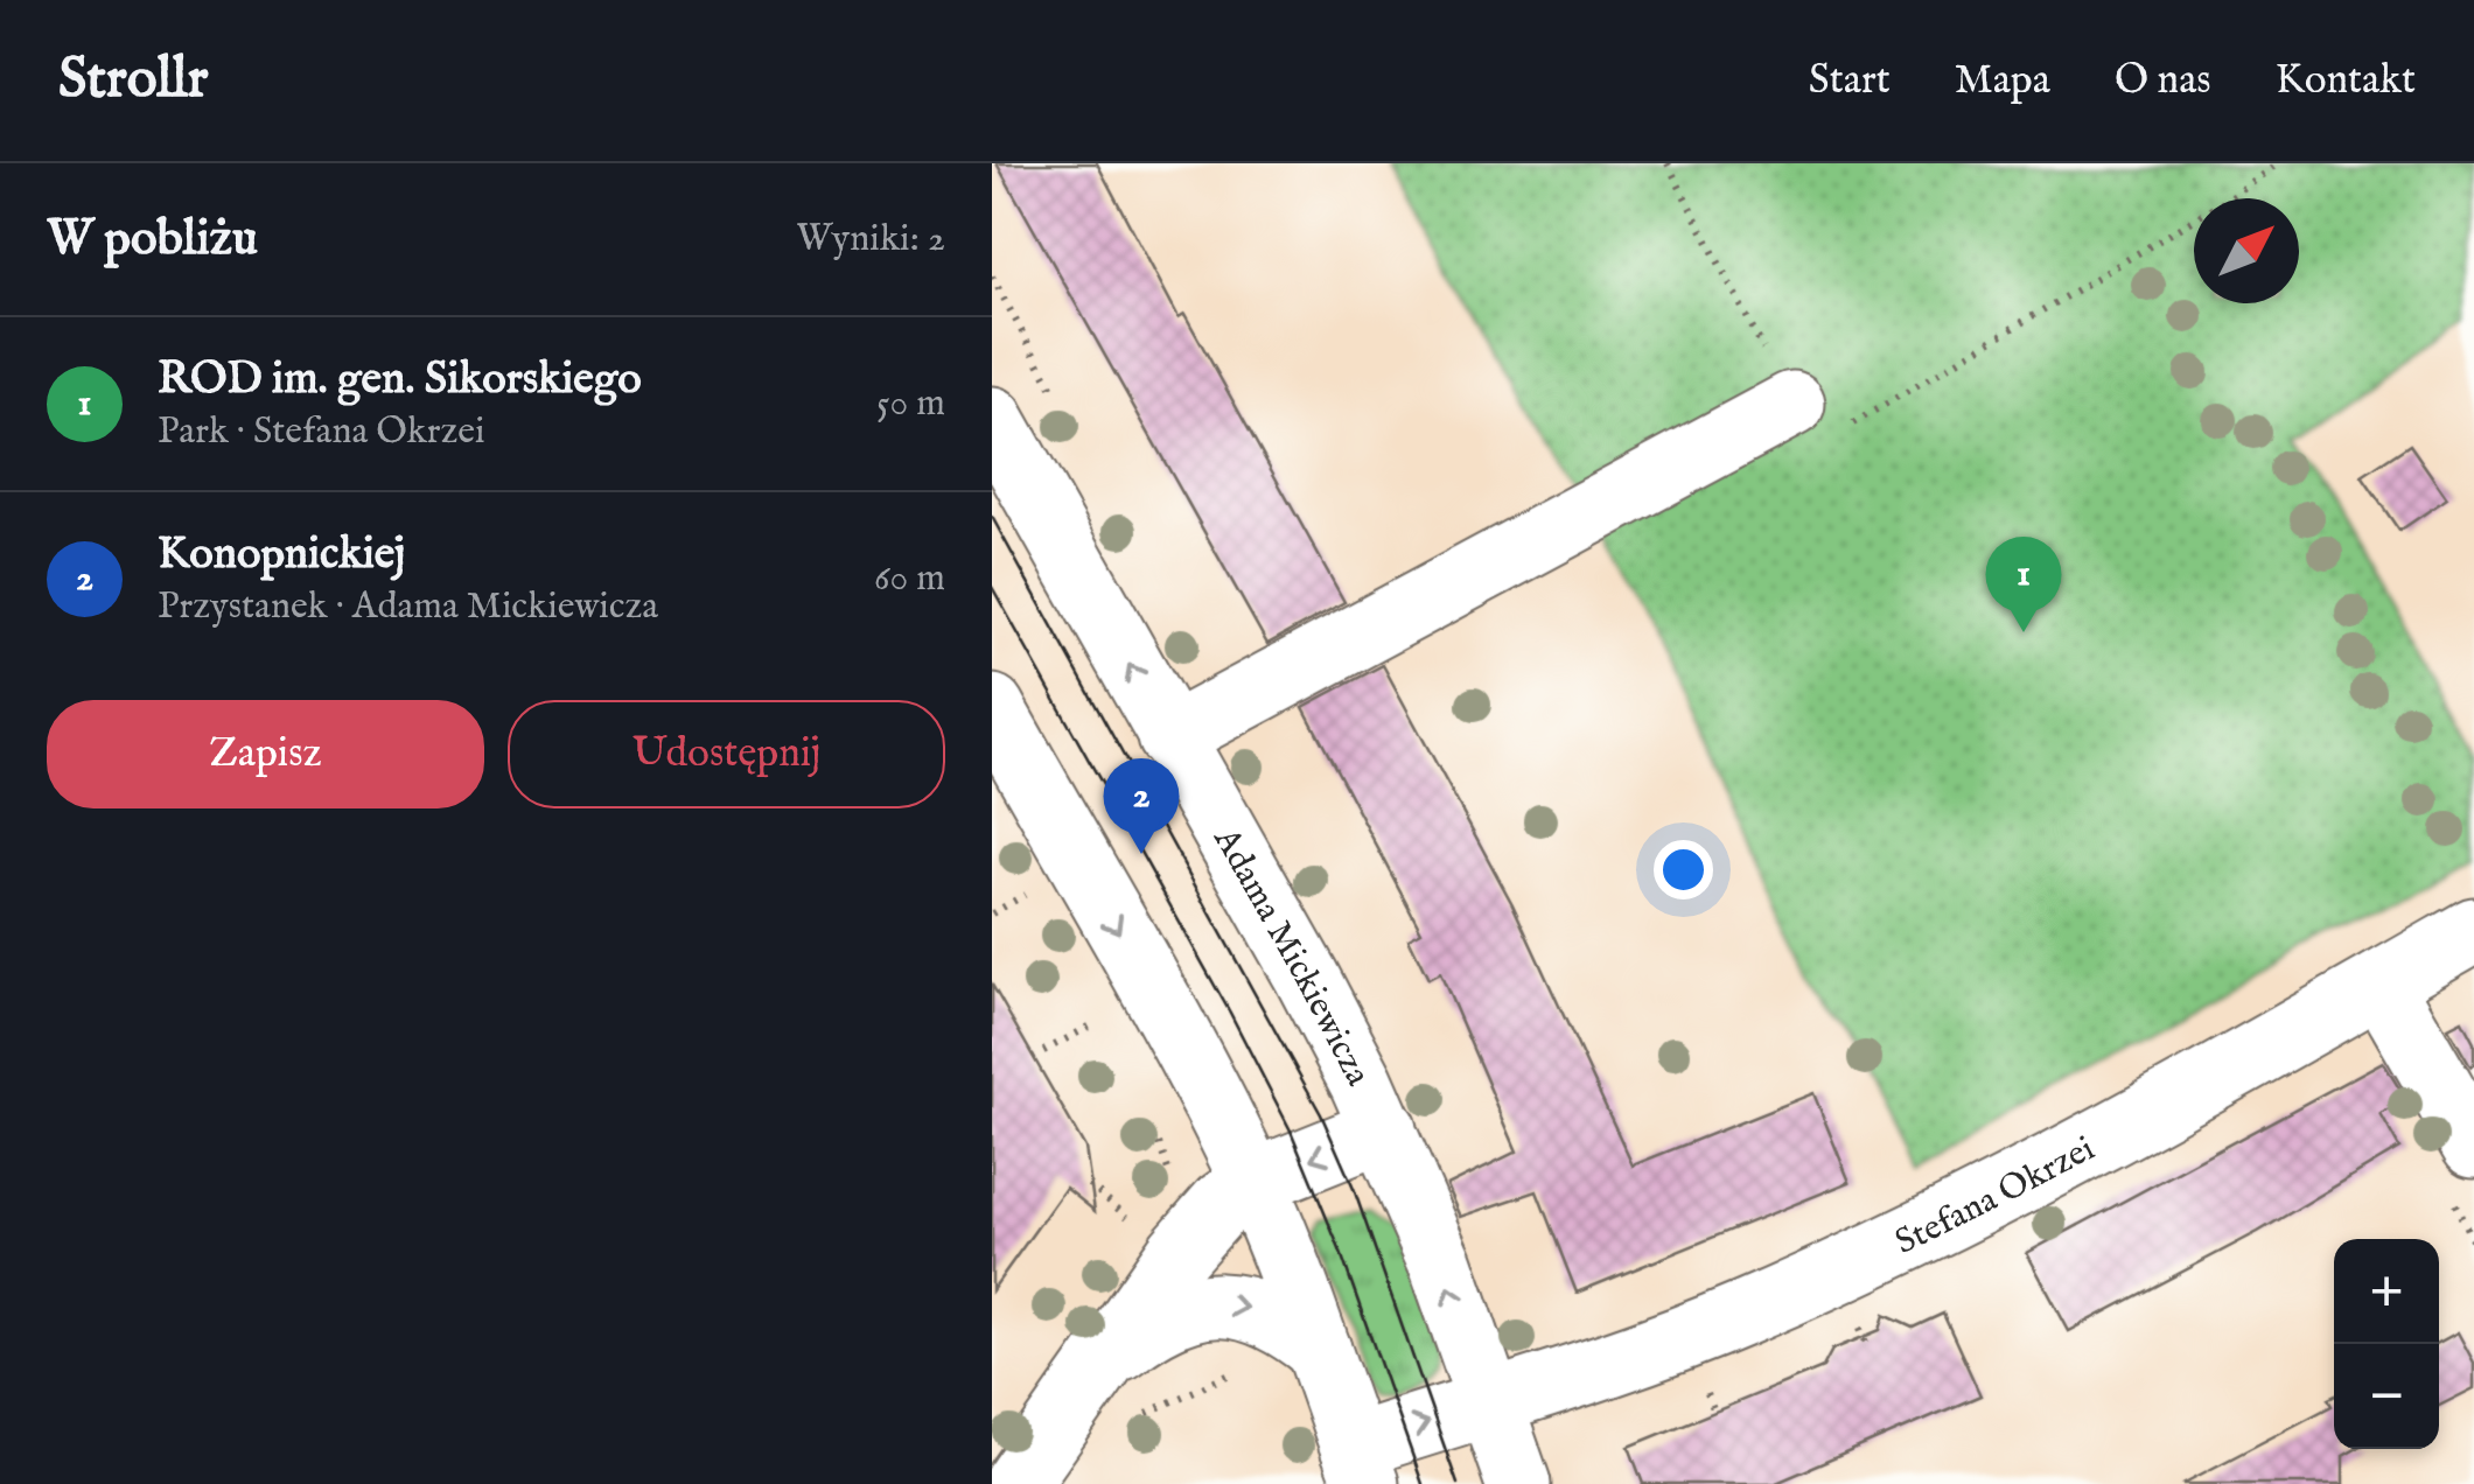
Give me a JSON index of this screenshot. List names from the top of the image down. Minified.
{"streets":{"street":["Adama Mickiewicza","Stefana Okrzei"]},"crossings":[["Adama Mickiewicza","Stefana Okrzei"]],"north":"top right","page":{"header":"Strollr","nav":["Start","Mapa","O nas","Kontakt"],"heading":["W pobliżu","Wyniki: 2"],"list":[{"mark":"1","name":"ROD im. gen. Sikorskiego","note":"Park · Stefana Okrzei","value":"50 m"},{"mark":"2","name":"Konopnickiej","note":"Przystanek · Adama Mickiewicza","value":"60 m"}],"pins":["1","2"],"buttons":["Zapisz","Udostępnij"],"map_buttons":["+","−"]}}
